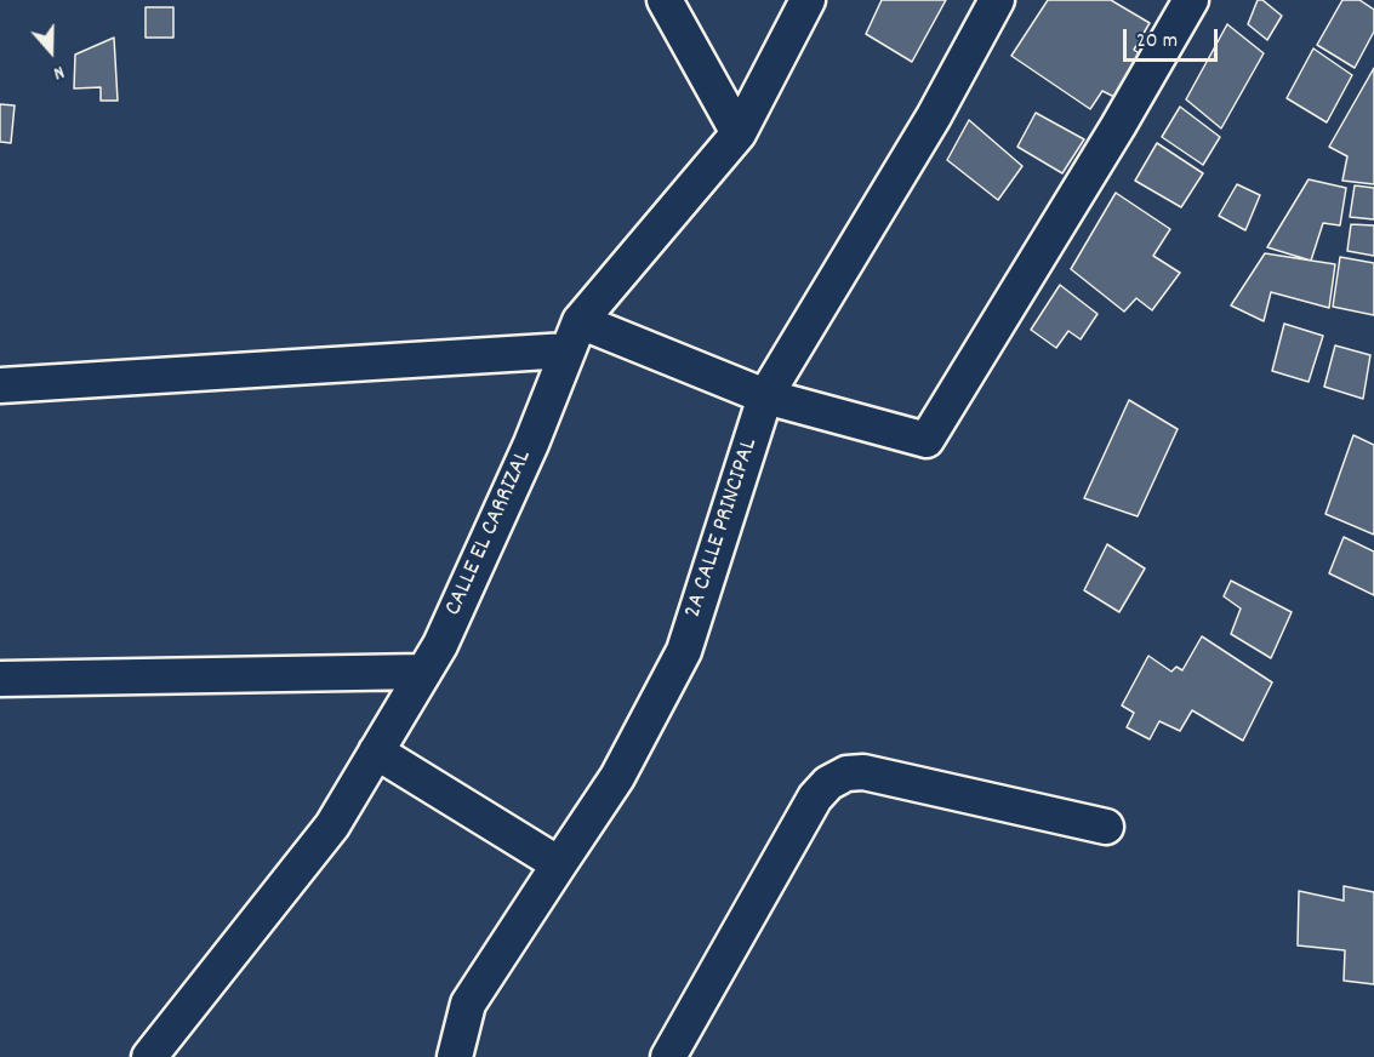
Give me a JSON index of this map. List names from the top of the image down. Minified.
{"streets":{"street":["2A CALLE PRINCIPAL","CALLE EL CARRIZAL"]},"scale_bar":"20 m","north":"bottom"}
